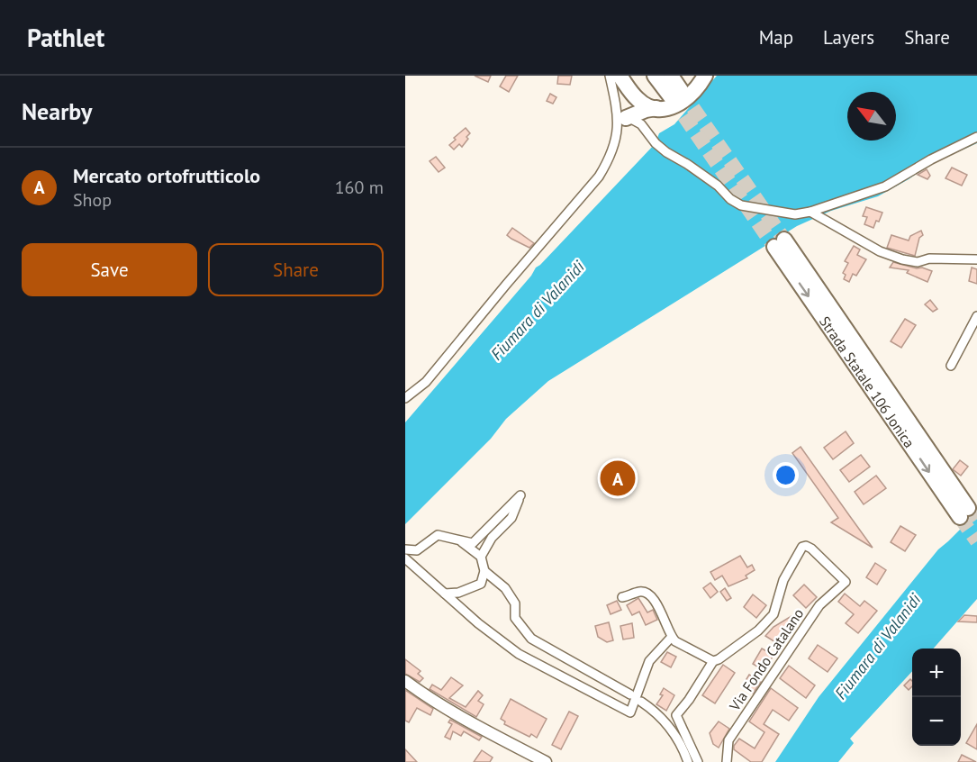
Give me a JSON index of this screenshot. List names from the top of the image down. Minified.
{"streets":{"highway":["Strada Statale 106 Jonica"],"street":["Via Fondo Catalano"]},"water":["Fiumara di Valanidi"],"north":"top left","page":{"header":"Pathlet","nav":["Map","Layers","Share"],"heading":"Nearby","list":[{"mark":"A","name":"Mercato ortofrutticolo","note":"Shop","value":"160 m"}],"buttons":["Save","Share"],"pins":"A","map_buttons":["+","−"]}}
